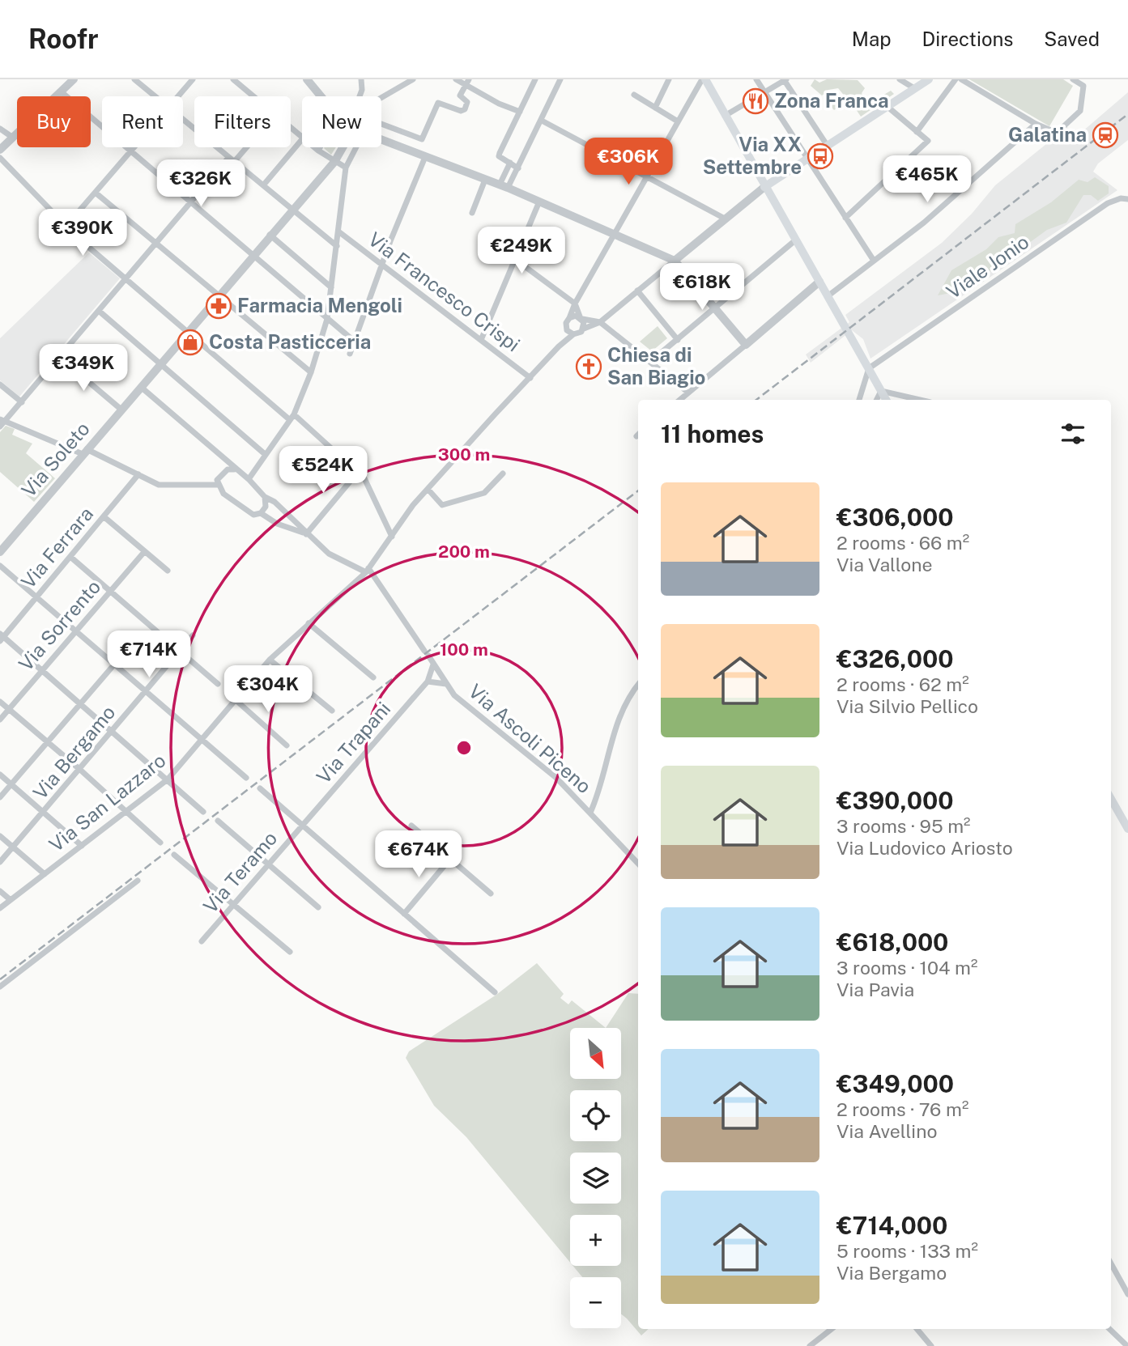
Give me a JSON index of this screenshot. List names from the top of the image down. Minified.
{"streets":{"street":["Viale Jonio","Via Francesco Crispi","Via Soleto","Via Ferrara","Via Sorrento","Via Ascoli Piceno","Via Trapani","Via Bergamo","Via San Lazzaro","Via Teramo"]},"crossings":[["Via Francesco Crispi","Via San Lazzaro"],["Via Ascoli Piceno","Via Trapani"],["Via Ascoli Piceno","Via San Lazzaro"],["Via Trapani","Via Teramo"]],"places":{"restaurant":["Zona Franca"],"station":["Galatina"],"bus stop":["Via XX Settembre"],"pharmacy":["Farmacia Mengoli"],"shop":["Costa Pasticceria"],"church":["Chiesa di San Biagio"]},"north":"bottom right","page":{"header":"Roofr","nav":["Map","Directions","Saved"],"chip":["Buy","Rent","Filters","New"],"price":["€306K","€465K","€326K","€390K","€249K","€618K","€349K","€524K","€714K","€304K","€674K"],"heading":"11 homes","list":[{"name":"€306,000","note":"2 rooms · 66 m² · Via Vallone"},{"name":"€326,000","note":"2 rooms · 62 m² · Via Silvio Pellico"},{"name":"€390,000","note":"3 rooms · 95 m² · Via Ludovico Ariosto"},{"name":"€618,000","note":"3 rooms · 104 m² · Via Pavia"},{"name":"€349,000","note":"2 rooms · 76 m² · Via Avellino"},{"name":"€714,000","note":"5 rooms · 133 m² · Via Bergamo"}],"map_buttons":["+","−"]},"rings":["300 m","200 m","100 m"]}
